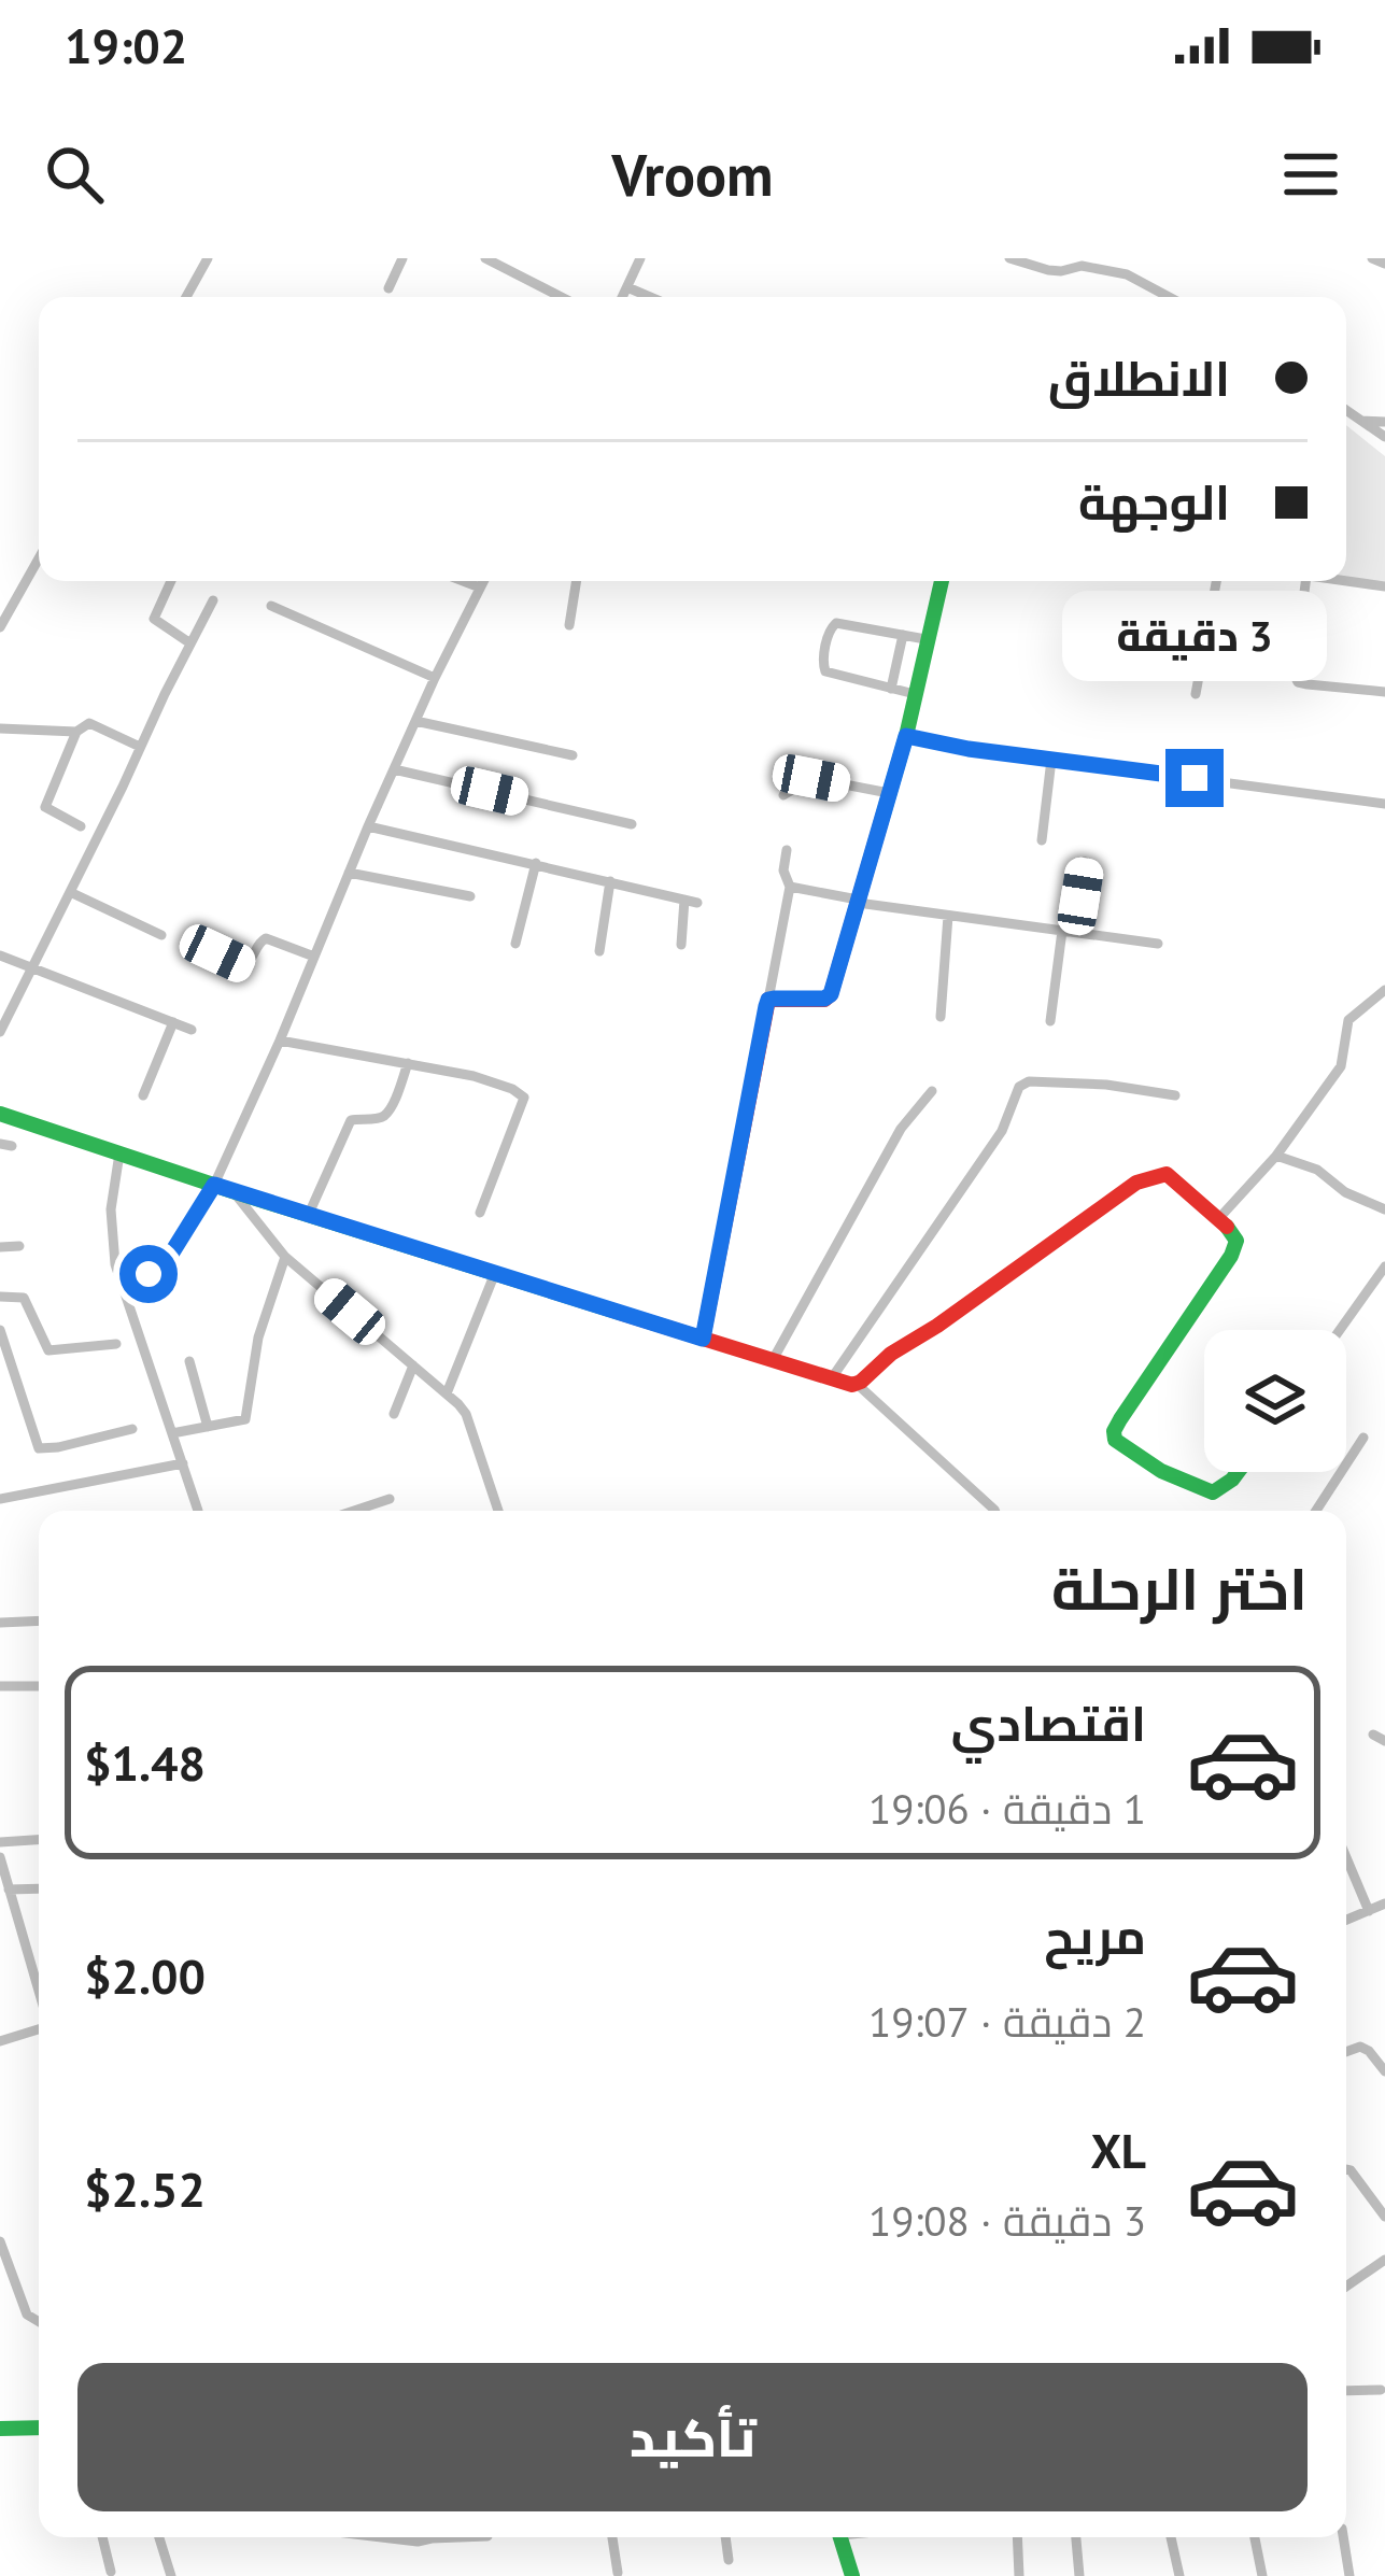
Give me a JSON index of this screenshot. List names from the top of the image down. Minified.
{"page":{"status":"19:02","header":"Vroom","banner":["الانطلاق","الوجهة"],"bubble":"3 دقيقة","heading":"اختر الرحلة","list":[{"name":"اقتصادي","note":"1 دقيقة · 19:06","value":"$1.48"},{"name":"مريح","note":"2 دقيقة · 19:07","value":"$2.00"},{"name":"XL","note":"3 دقيقة · 19:08","value":"$2.52"}],"buttons":"تأكيد"}}
